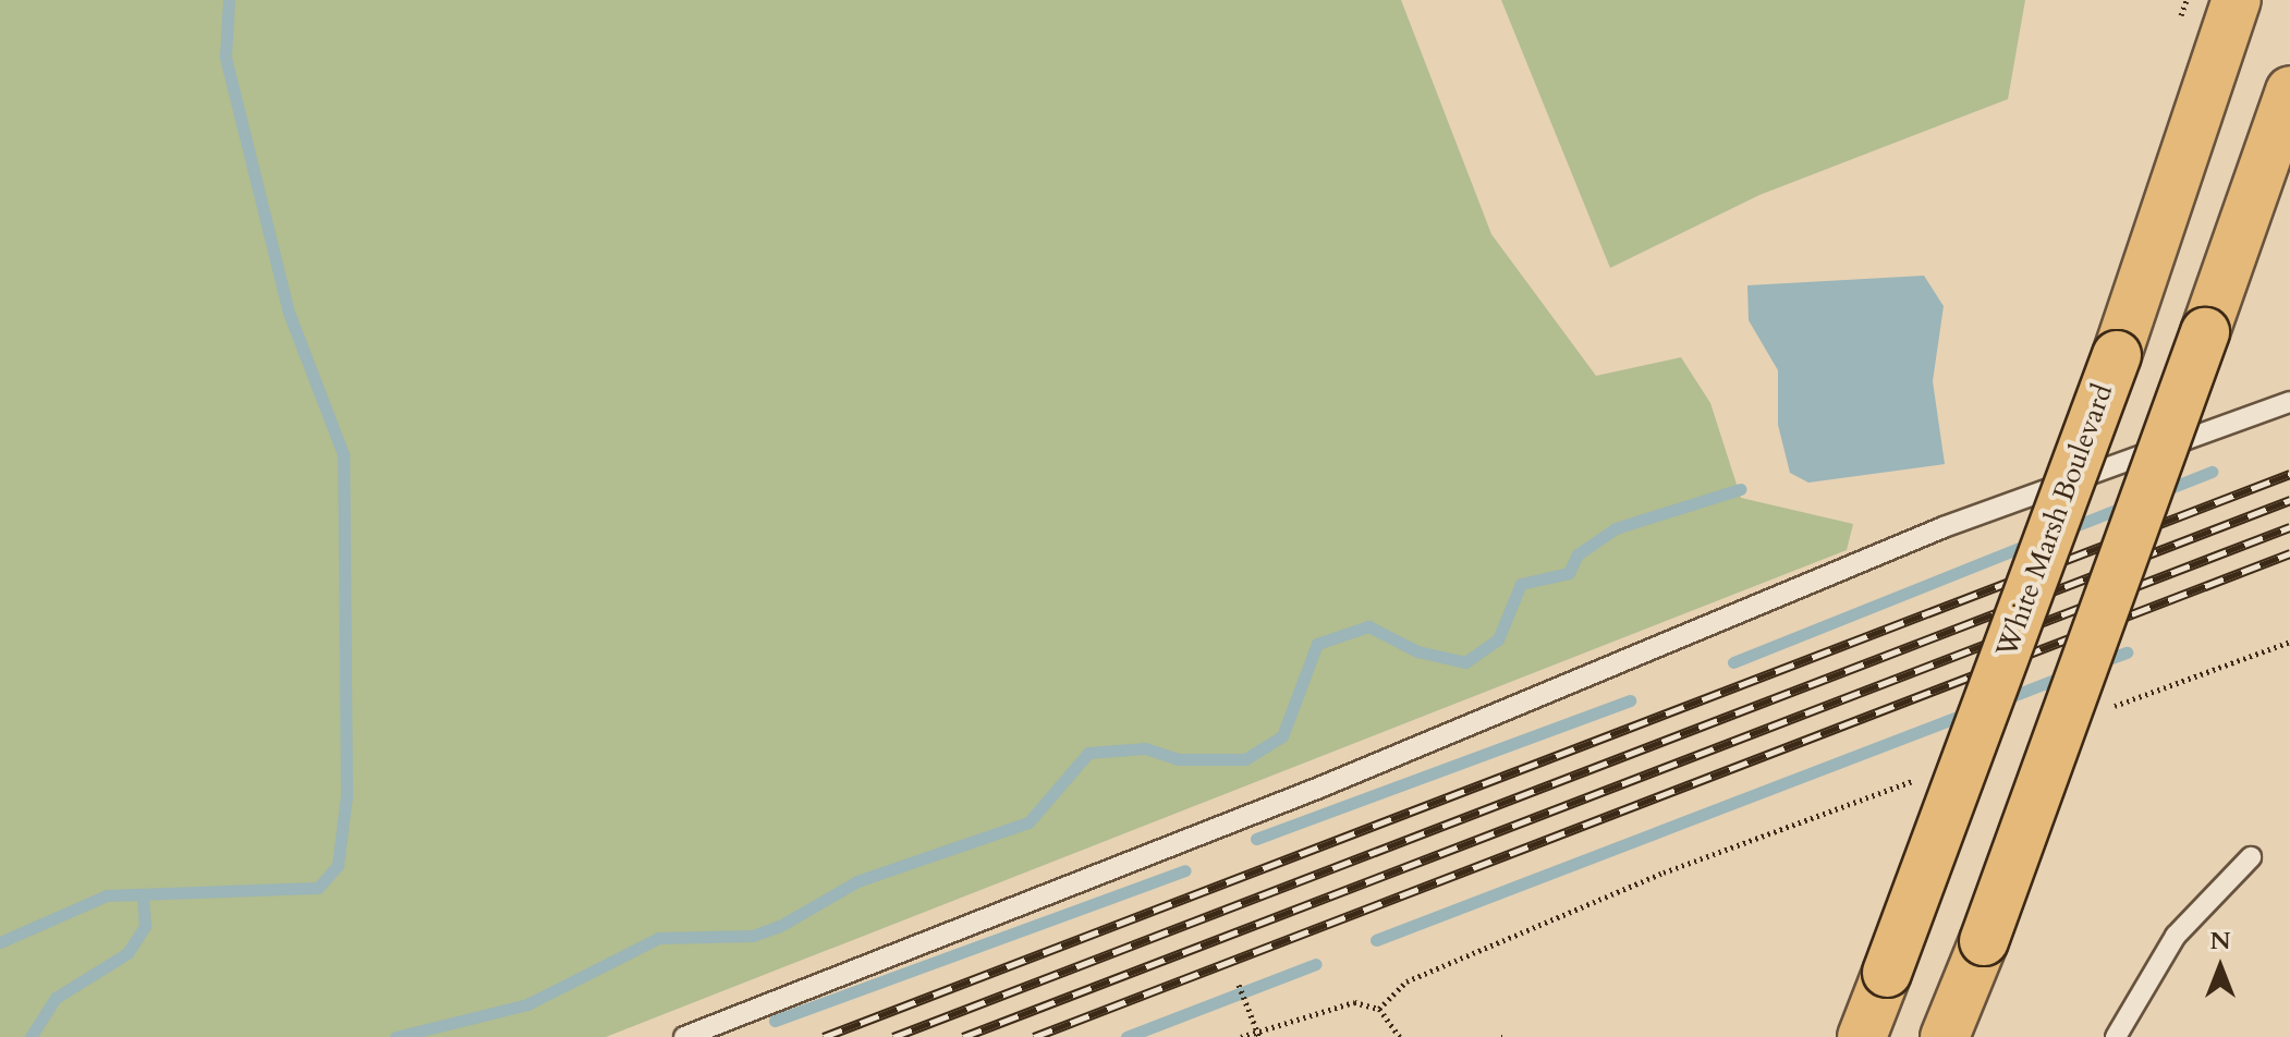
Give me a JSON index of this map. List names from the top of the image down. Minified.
{"streets":{"main road":["White Marsh Boulevard"]},"north":"top"}
